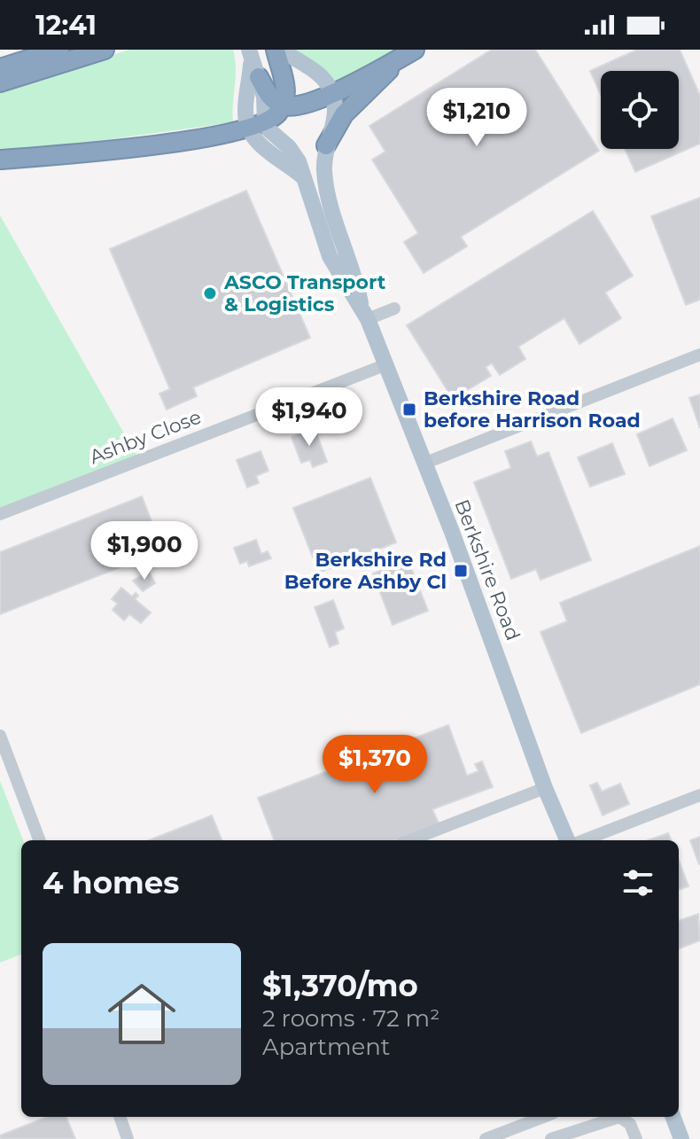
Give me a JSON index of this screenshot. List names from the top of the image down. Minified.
{"streets":{"main road":["Berkshire Road"],"street":["Ashby Close"]},"crossings":[["Ashby Close","Berkshire Road"]],"places":{"other":["ASCO Transport & Logistics"],"transit":["Berkshire Road before Harrison Road","Berkshire Rd Before Ashby Cl"]},"page":{"status":"12:41","price":["$1,210","$1,940","$1,900","$1,370"],"heading":"4 homes","list":[{"name":"$1,370/mo","note":"2 rooms · 72 m² · Apartment"}]}}
